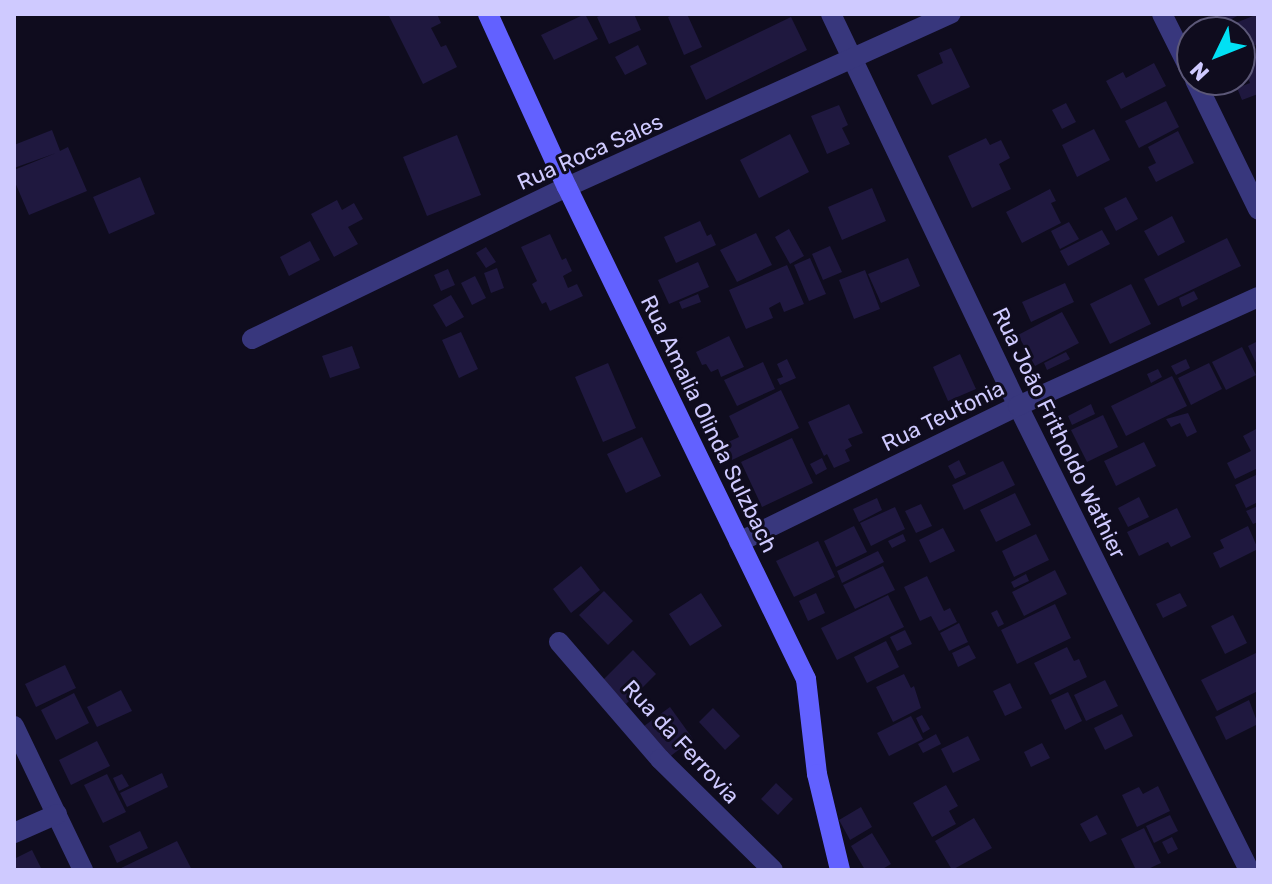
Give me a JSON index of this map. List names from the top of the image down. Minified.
{"streets":{"street":["Rua Roca Sales","Rua Teutonia","Rua Amalia Olinda Sulzbach","Rua João Fritholdo Wathier","Rua da Ferrovia"]},"crossings":[["Rua Roca Sales","Rua Amalia Olinda Sulzbach"],["Rua Roca Sales","Rua João Fritholdo Wathier"],["Rua Teutonia","Rua Amalia Olinda Sulzbach"],["Rua Teutonia","Rua João Fritholdo Wathier"]],"north":"bottom left"}
